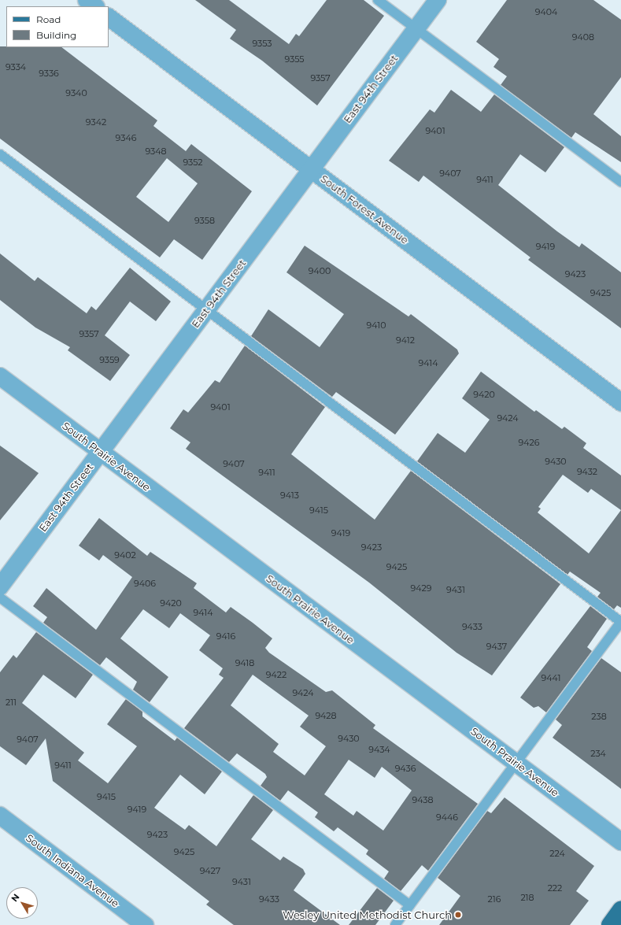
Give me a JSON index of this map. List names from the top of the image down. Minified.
{"streets":{"street":["East 94th Street","South Forest Avenue","South Prairie Avenue","South Indiana Avenue"]},"crossings":[["East 94th Street","South Forest Avenue"],["East 94th Street","South Prairie Avenue"]],"places":["Wesley United Methodist Church"],"house_numbers":["9404","9408","9353","9355","9334","9336","9357","9340","9342","9401","9346","9348","9352","9407","9411","9358","9419","9400","9423","9425","9410","9357","9412","9359","9414","9420","9401","9424","9426","9430","9407","9432","9411","9413","9415","9419","9423","9402","9425","9406","9429","9431","9420","9414","9433","9416","9437","9418","9422","9441","9424","211","9428","238","9430","9407","9434","234","9411","9436","9415","9438","9419","9446","9423","9425","224","9427","9431","222","218","9433","216"],"legend":["Road","Building"],"north":"top left"}
